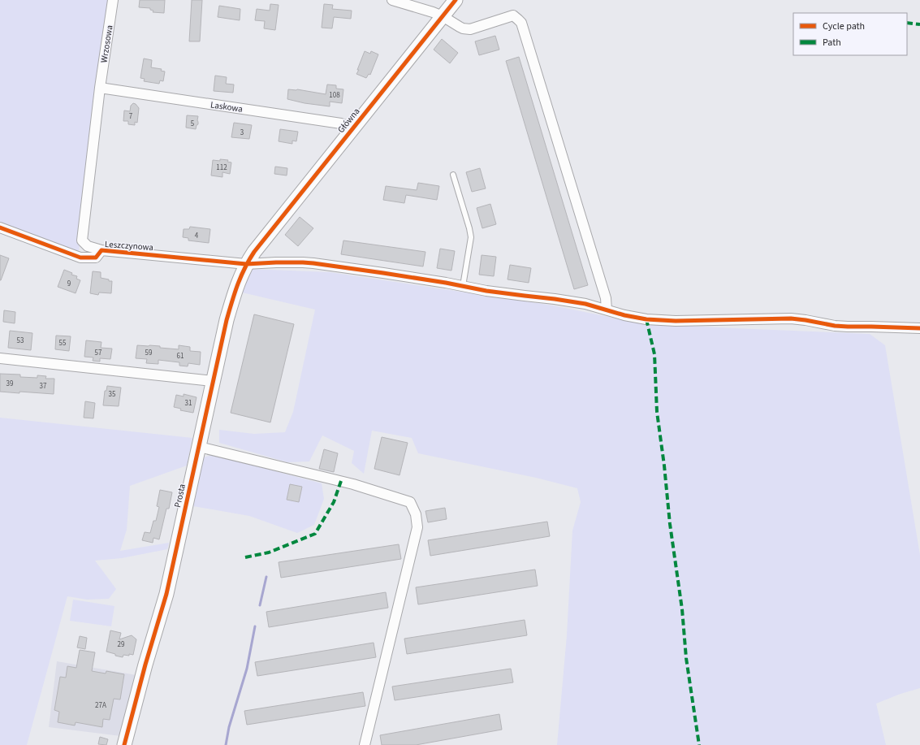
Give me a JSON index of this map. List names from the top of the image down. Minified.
{"streets":{"street":["Wrzosowa","Laskowa","Główna","Leszczynowa","Prosta"]},"crossings":[["Wrzosowa","Laskowa"],["Wrzosowa","Leszczynowa"],["Laskowa","Główna"],["Główna","Prosta"],["Leszczynowa","Prosta"]],"house_numbers":["108","7","5","3","112","4","9","53","55","57","59","61","39","37","35","31","29","27A"],"legend":["Cycle path","Path"]}
